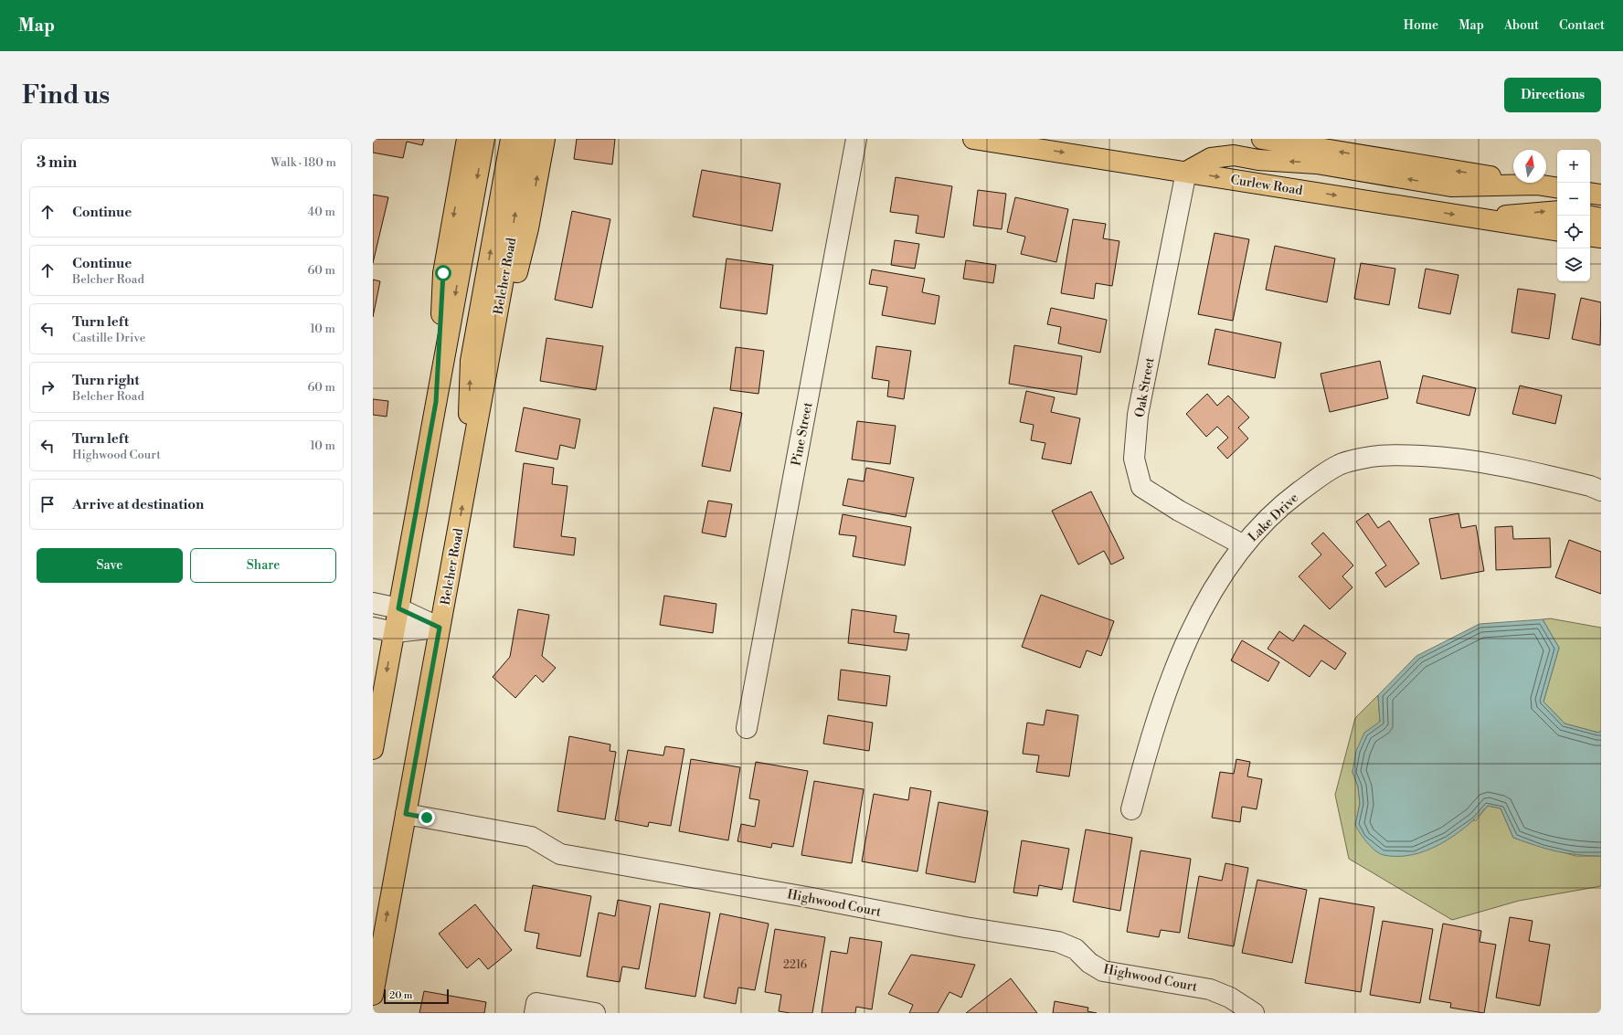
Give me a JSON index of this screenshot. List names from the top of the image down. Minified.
{"streets":{"main road":["Curlew Road","Belcher Road"],"street":["Oak Street","Pine Street","Lake Drive","Highwood Court"]},"crossings":[["Curlew Road","Oak Street"],["Belcher Road","Highwood Court"],["Oak Street","Lake Drive"]],"house_numbers":["2216"],"scale_bar":"20 m","north":"top","page":{"header":"Map","nav":["Home","Map","About","Contact"],"buttons":["Directions",["Save","Share"]],"title":"Find us","heading":["3 min","Walk · 180 m"],"map_buttons":["+","−"],"list":[["Continue","40 m"],["Continue","Belcher Road","60 m"],["Turn left","Castille Drive","10 m"],["Turn right","Belcher Road","60 m"],["Turn left","Highwood Court","10 m"],"Arrive at destination"],"scale":"20 m"}}
